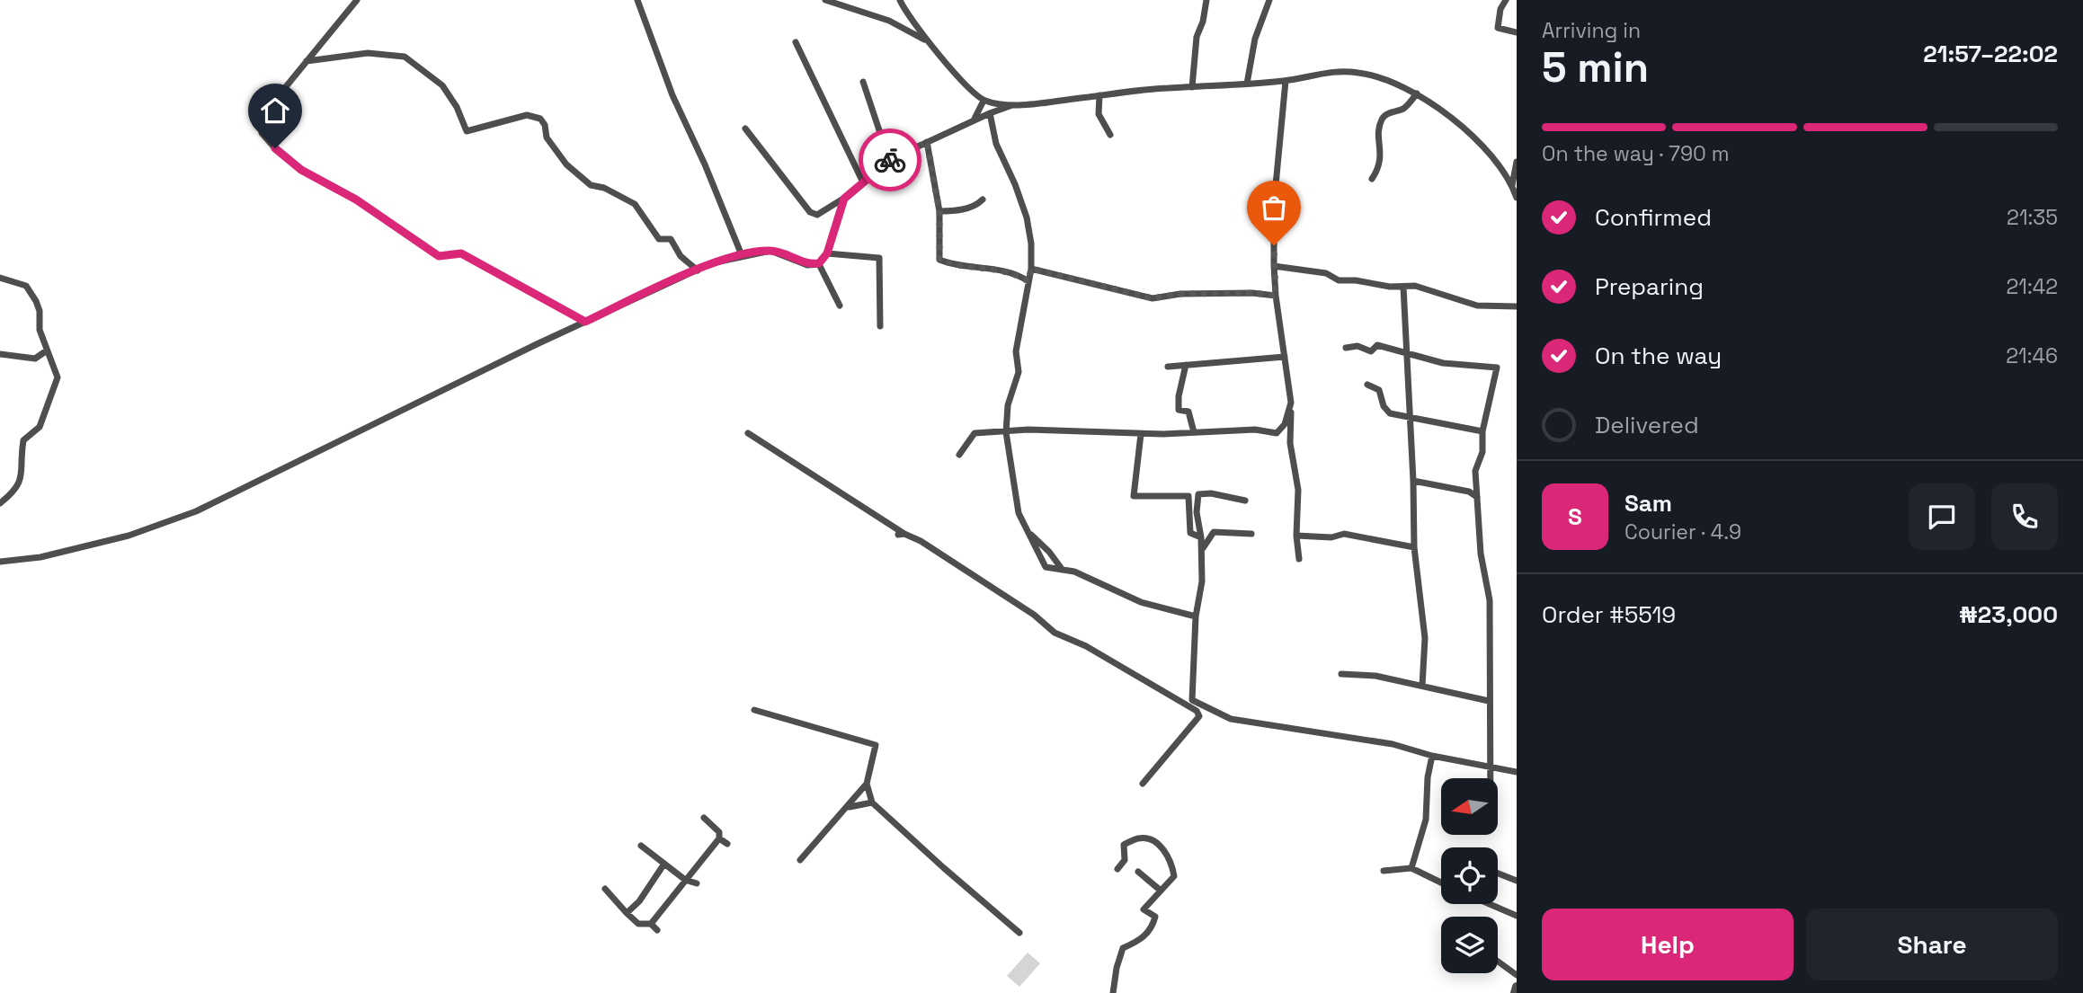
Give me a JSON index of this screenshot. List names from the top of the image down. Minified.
{"north":"left","page":{"heading":["5 min","Arriving in","21:57–22:02"],"panel":["Sam","Courier · 4.9","Order #5519","₦23,000"],"bar":"On the way · 790 m","list":[["Confirmed","21:35"],["Preparing","21:42"],["On the way","21:46"],"Delivered"],"round":"S","buttons":["Help","Share"]}}
